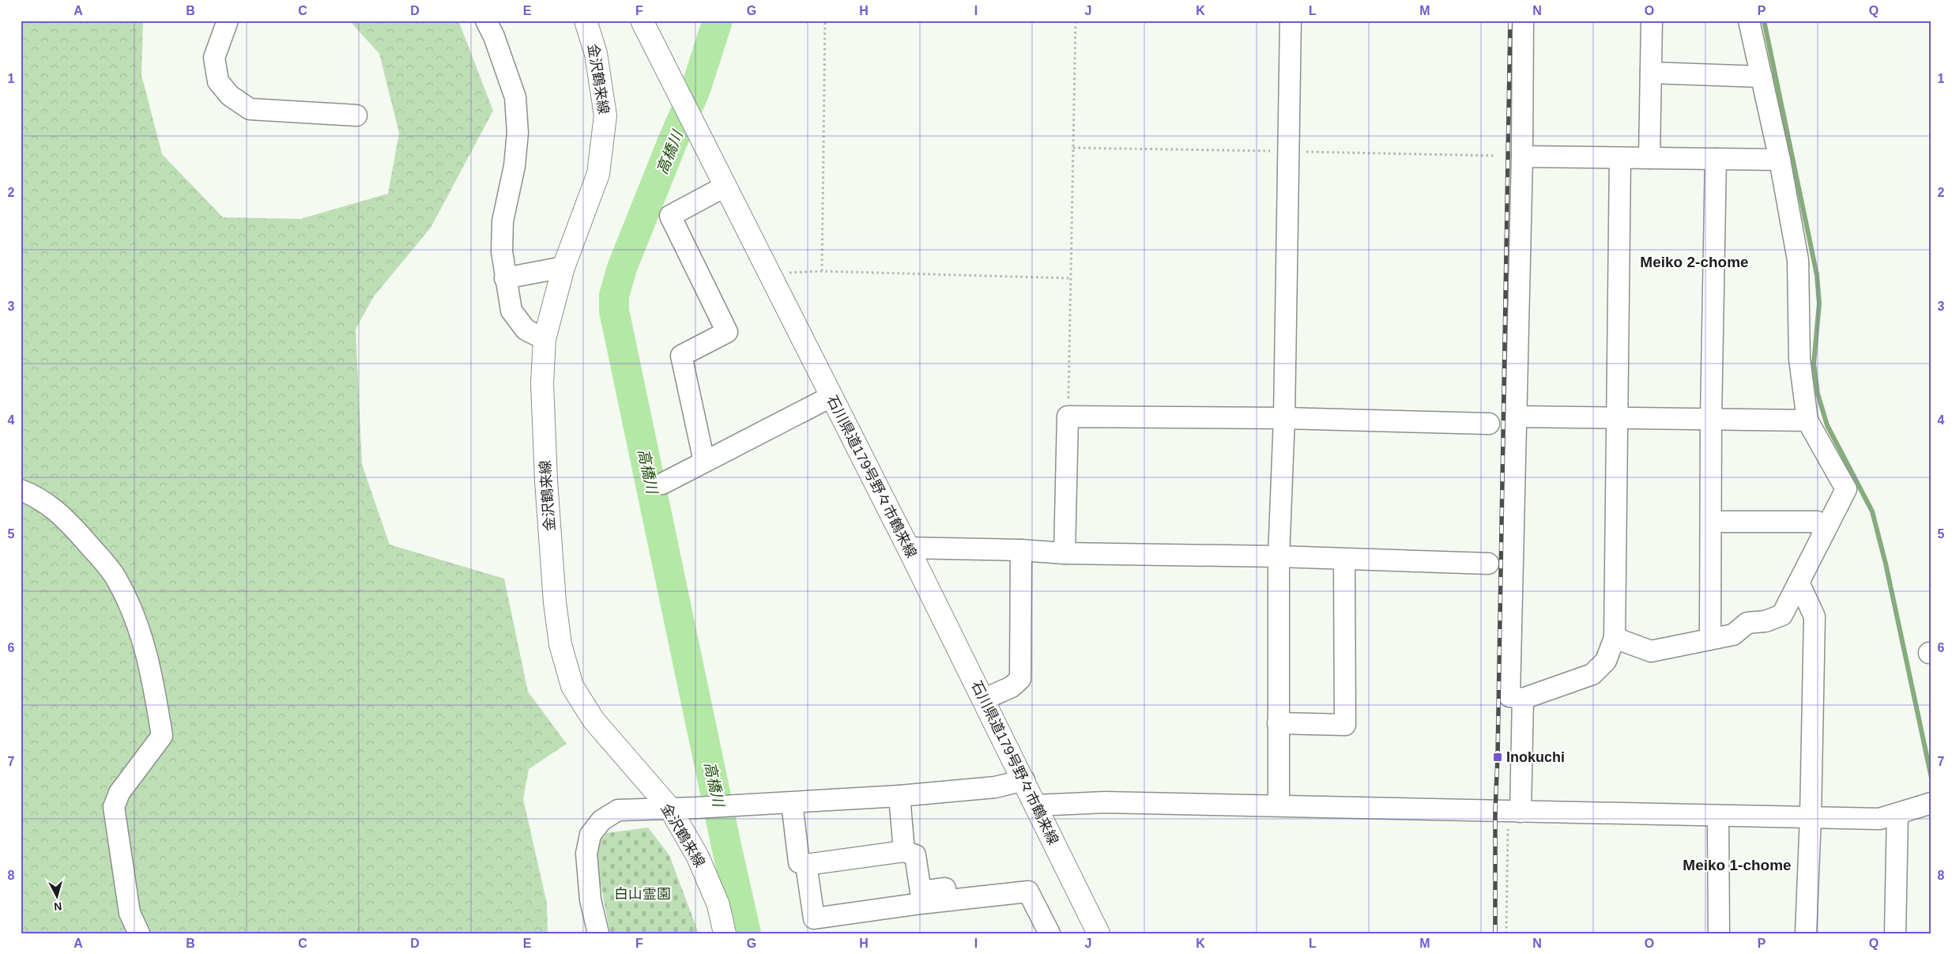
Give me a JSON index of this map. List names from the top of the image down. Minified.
{"streets":{"main road":["金沢鶴来線","石川県道179号野々市鶴来線"]},"districts":["Meiko 2-chome","Meiko 1-chome"],"water":["高橋川"],"parks":["白山霊園"],"places":{"transit":["Inokuchi"]},"north":"bottom","grid":{"columns":["A","B","C","D","E","F","G","H","I","J","K","L","M","N","O","P","Q"],"rows":["1","2","3","4","5","6","7","8"]}}
